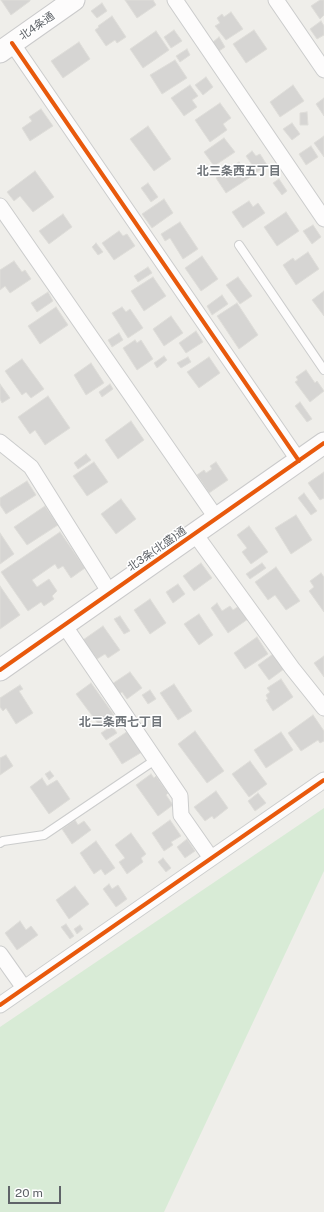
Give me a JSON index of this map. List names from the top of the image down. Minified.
{"streets":{"street":["北4条通","北3条(北盛)通"]},"districts":["北三条西五丁目","北二条西七丁目"],"scale_bar":"20 m"}
